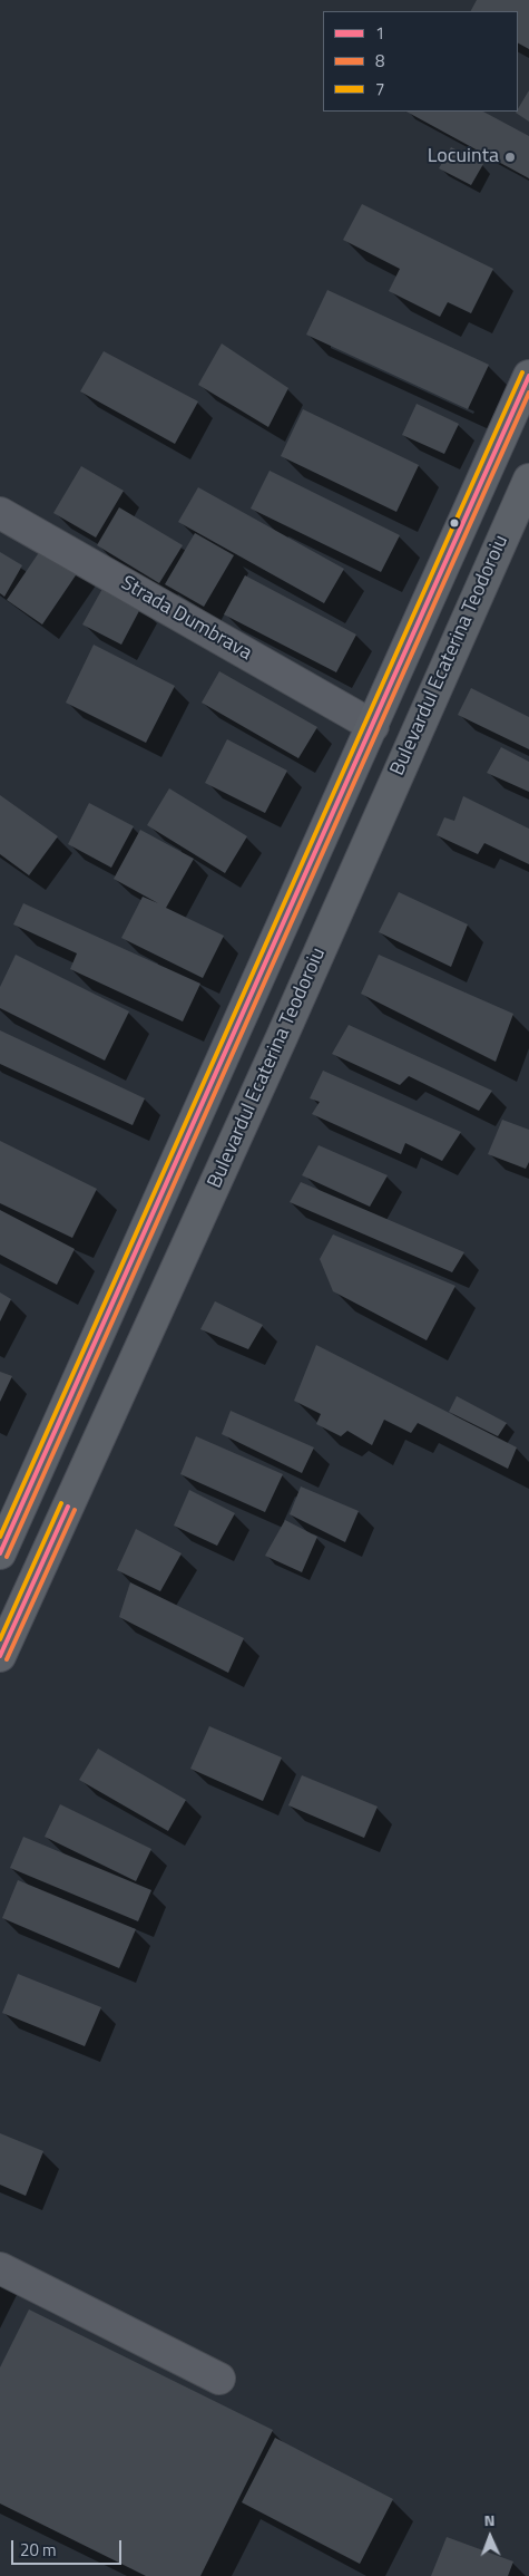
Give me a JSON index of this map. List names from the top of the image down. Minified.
{"streets":{"main road":["Bulevardul Ecaterina Teodoroiu"],"street":["Strada Dumbrava"]},"places":["Locuinta"],"lines":["transit line 7","transit line 1","transit line 8"],"legend":["1","8","7"],"scale_bar":"20 m","north":"top"}
